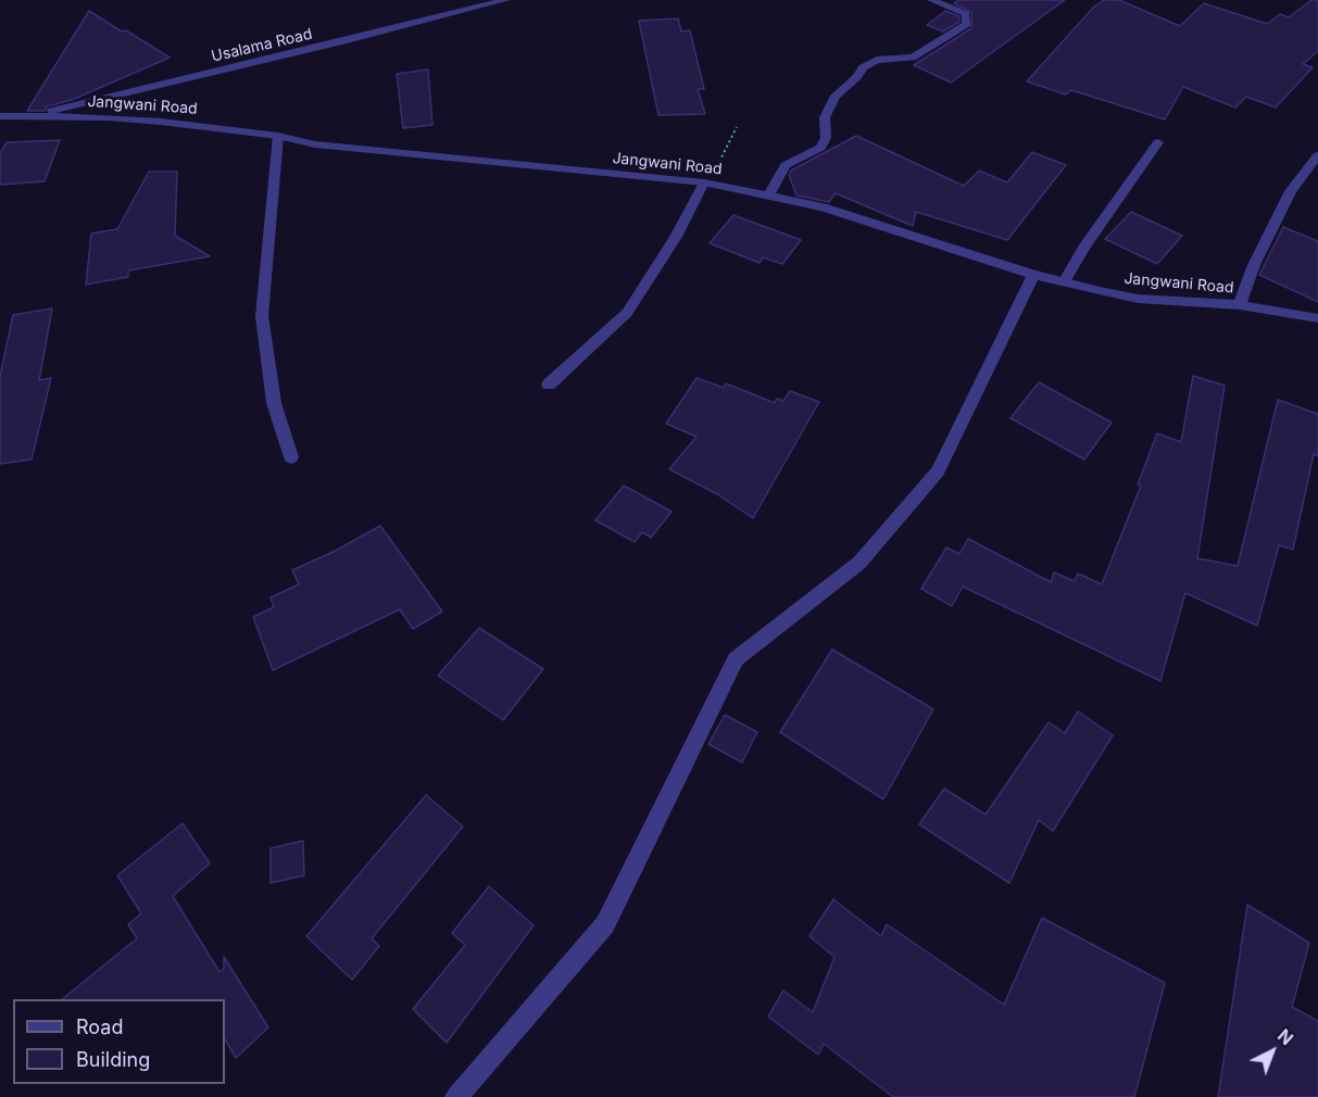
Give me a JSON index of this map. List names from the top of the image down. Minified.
{"streets":{"street":["Usalama Road","Jangwani Road"]},"crossings":[["Usalama Road","Jangwani Road"]],"legend":["Road","Building"],"north":"top right"}
